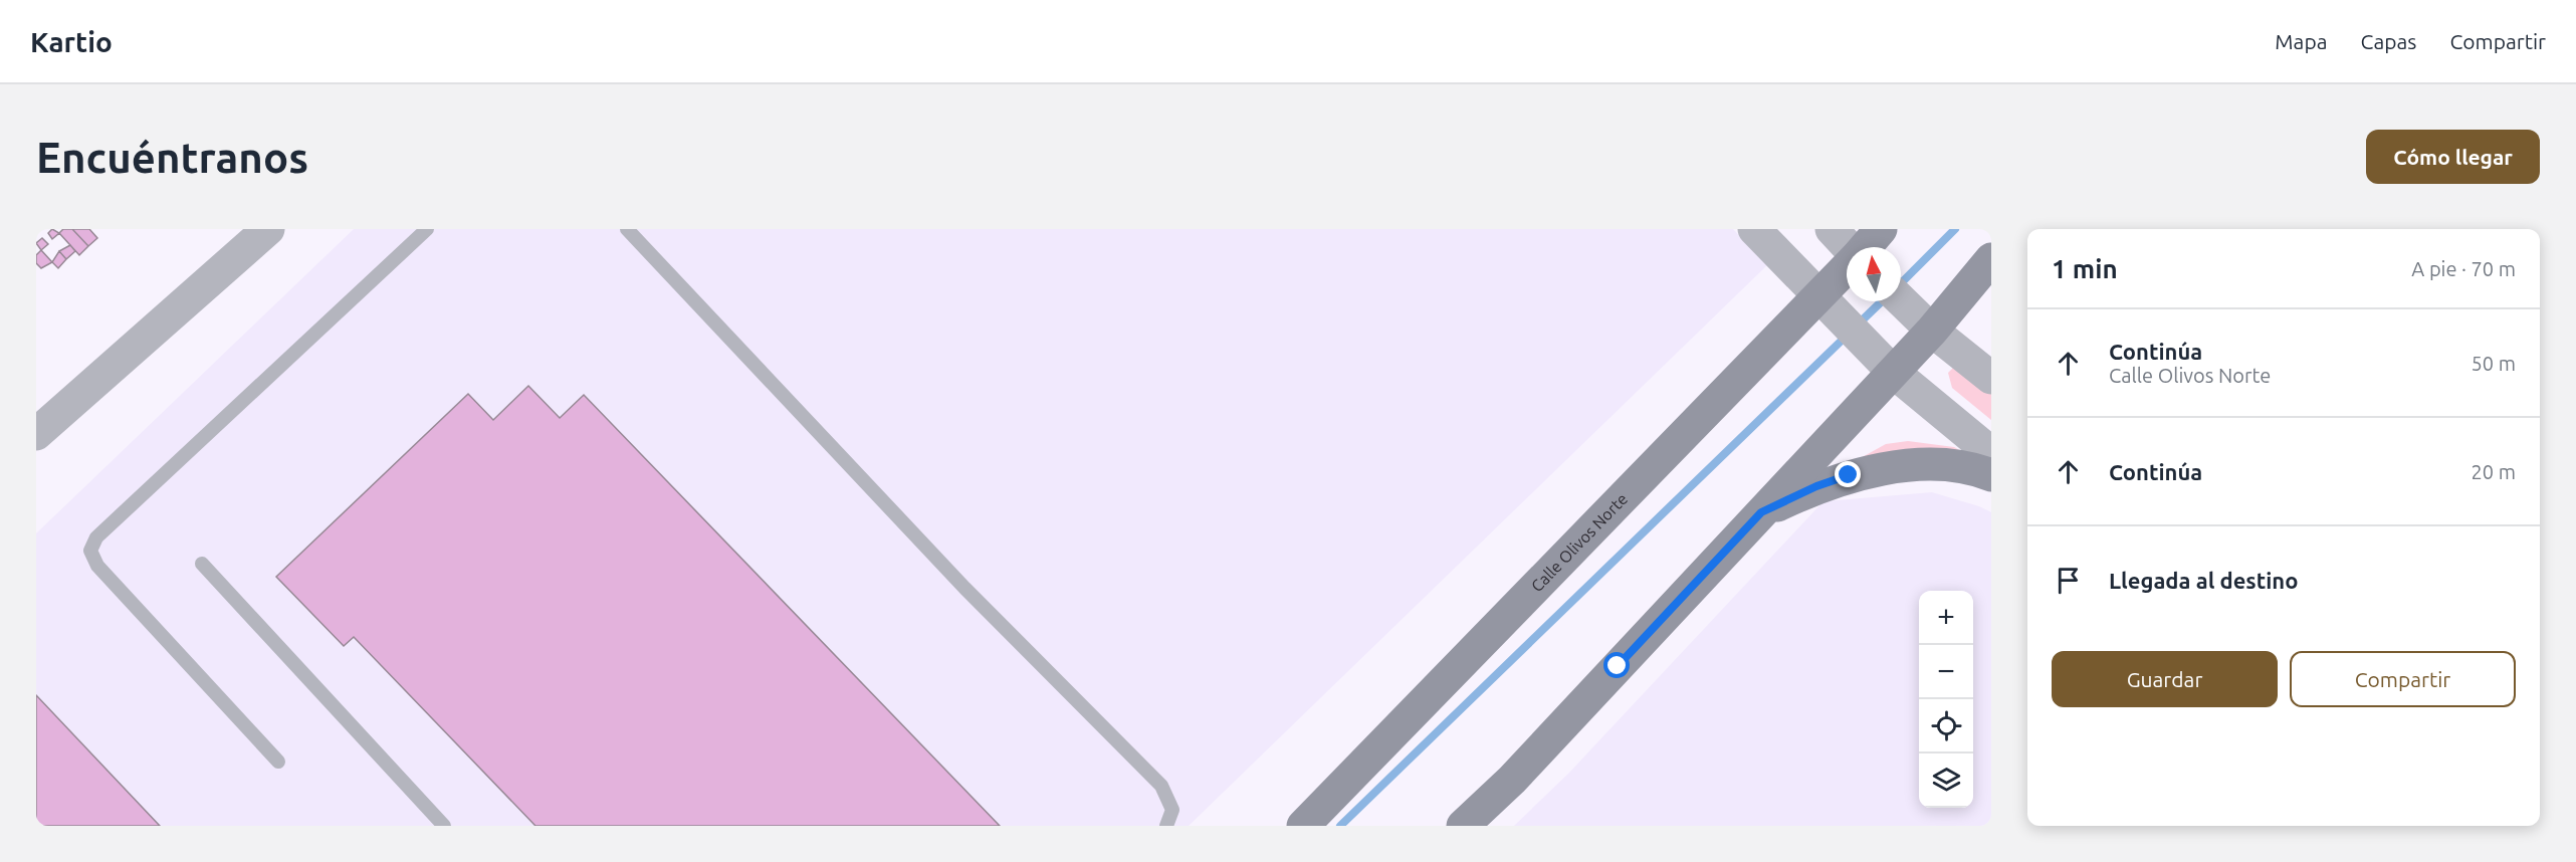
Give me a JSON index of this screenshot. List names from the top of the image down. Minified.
{"streets":{"main road":["Calle Olivos Norte"]},"north":"top","page":{"header":"Kartio","nav":["Mapa","Capas","Compartir"],"buttons":["Cómo llegar",["Guardar","Compartir"]],"title":"Encuéntranos","heading":["1 min","A pie · 70 m"],"list":[["Continúa","Calle Olivos Norte","50 m"],["Continúa","20 m"],"Llegada al destino"],"map_buttons":["+","−"]}}
